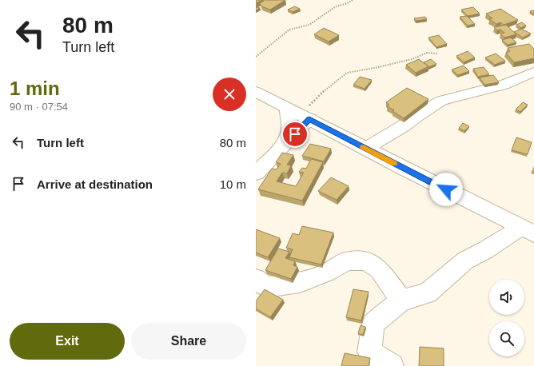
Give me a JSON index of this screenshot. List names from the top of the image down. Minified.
{"page":{"turn":["80 m","Turn left"],"heading":["1 min","90 m · 07:54"],"list":[{"name":"Turn left","value":"80 m"},{"name":"Arrive at destination","value":"10 m"}],"buttons":["Exit","Share"]}}
